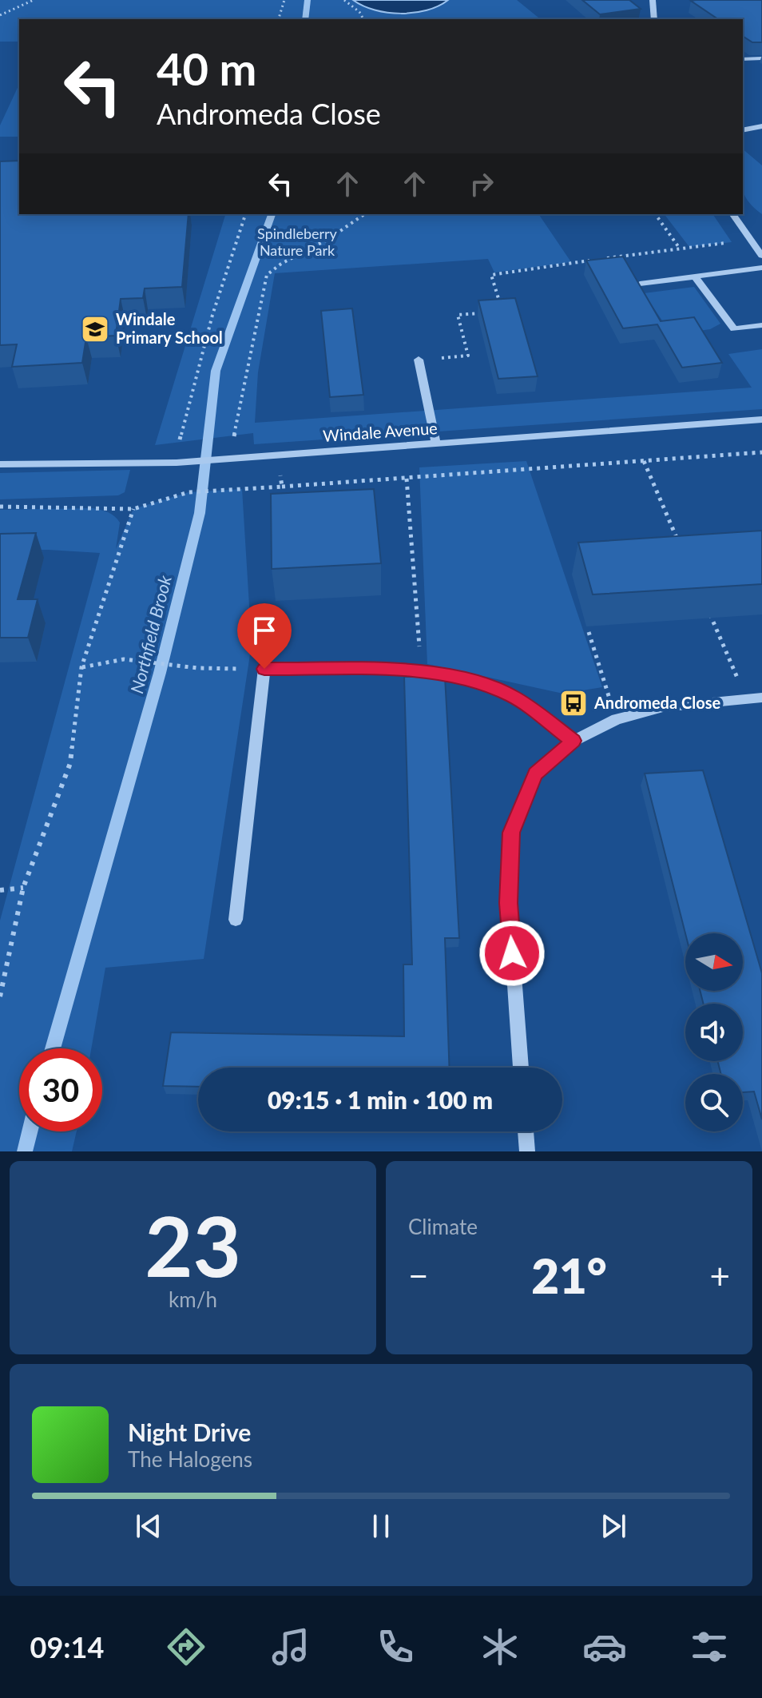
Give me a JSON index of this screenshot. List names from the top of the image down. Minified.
{"streets":{"street":["Windale Avenue"]},"water":["Northfield Brook"],"parks":["Spindleberry Nature Park"],"places":{"school or university":["Windale Primary School"],"bus stop":["Andromeda Close"]},"north":"right","page":{"turn":["40 m","Andromeda Close"],"limit":"30","trip":"09:15 · 1 min · 100 m","tile":[["23","km/h"],"Climate"],"heat":["−","21°","+"],"song":["Night Drive","The Halogens"],"tabs":"09:14"}}
